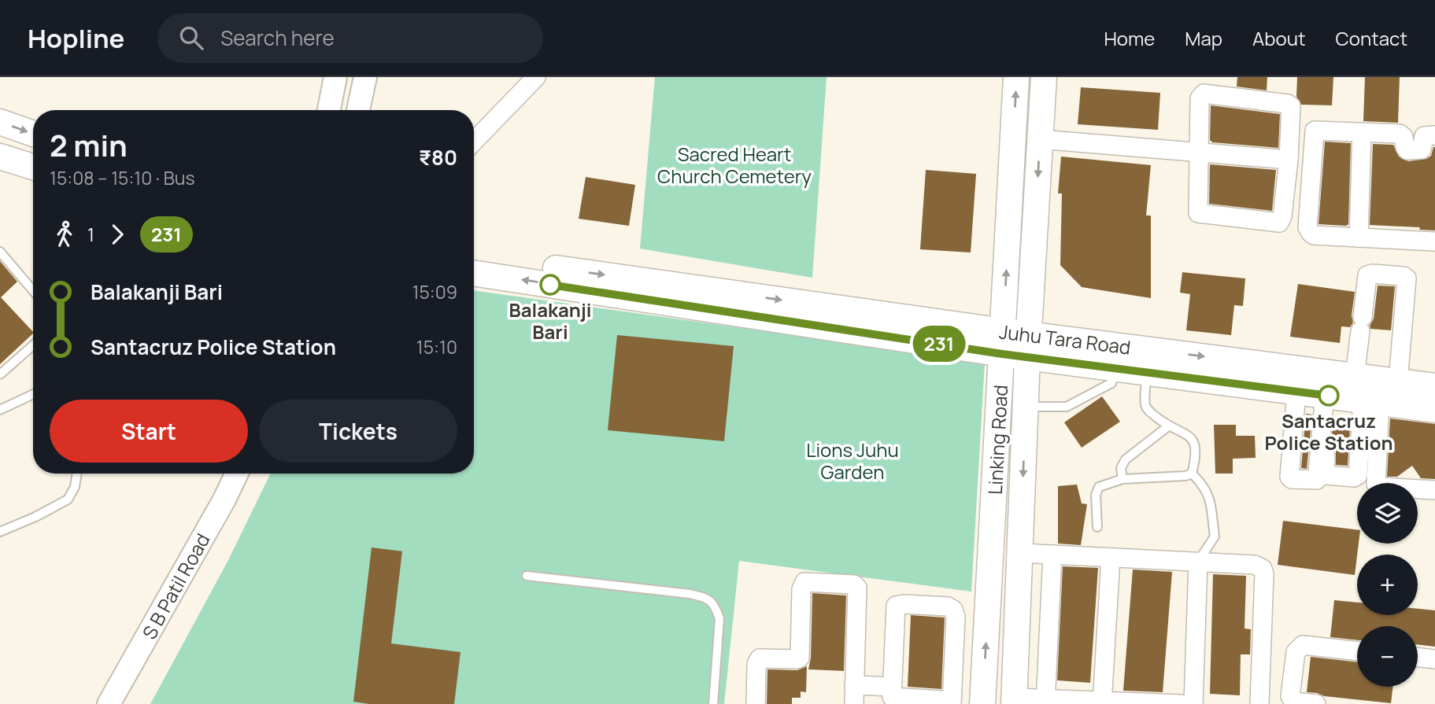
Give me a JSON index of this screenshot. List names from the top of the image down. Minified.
{"streets":{"main road":["Juhu Tara Road","Linking Road"],"street":["S B Patil Road"]},"crossings":[["Juhu Tara Road","Linking Road"]],"parks":["Sacred Heart Church Cemetery","Lions Juhu Garden"],"places":["Balakanji Bari","Santacruz Police Station"],"lines":["bus line 231"],"page":{"header":"Hopline","search":"Search here","nav":["Home","Map","About","Contact"],"on_map":"231","heading":["2 min","15:08 – 15:10 · Bus","₹80"],"legs":["1","231"],"list":[{"name":"Balakanji Bari","value":"15:09"},{"name":"Santacruz Police Station","value":"15:10"}],"buttons":["Start","Tickets"],"map_buttons":["+","−"]}}
